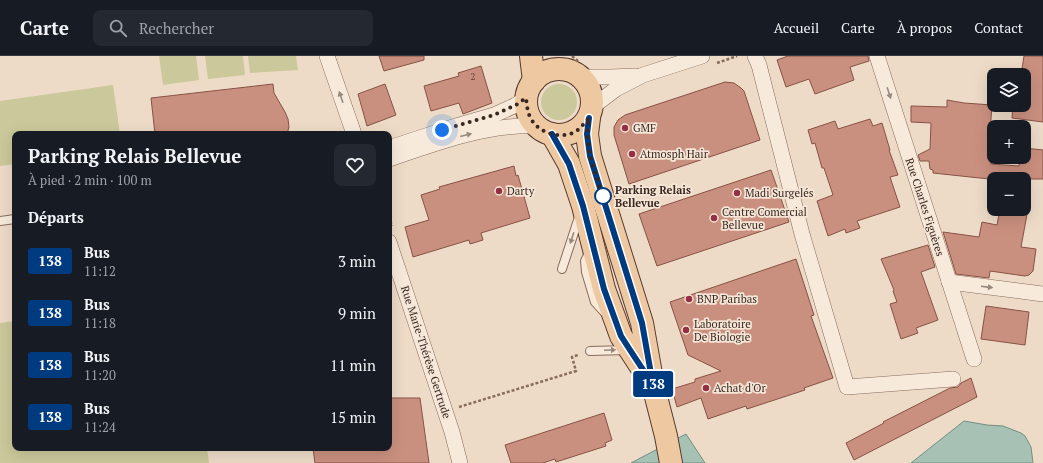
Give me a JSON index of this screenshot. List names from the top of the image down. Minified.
{"streets":{"street":["Rue Charles Figuères","Rue Marie-Thérèse Gertrude"]},"one_way":["Rue Charles Figuères"],"places":["GMF","Atmosph Hair","Darty","Madi Surgelés","Parking Relais Bellevue","Centre Comercial Bellevue","BNP Paribas","Laboratoire De Biologie","Achat d'Or"],"lines":["bus line 138"],"house_numbers":["2"],"page":{"header":"Carte","search":"Rechercher","nav":["Accueil","Carte","À propos","Contact"],"on_map":"138","map_buttons":["+","−"],"heading":[["Parking Relais Bellevue","À pied · 2 min · 100 m"],"Départs"],"list":[{"mark":"138","name":"Bus","note":"11:12","value":"3 min"},{"mark":"138","name":"Bus","note":"11:18","value":"9 min"},{"mark":"138","name":"Bus","note":"11:20","value":"11 min"},{"mark":"138","name":"Bus","note":"11:24","value":"15 min"}]}}
